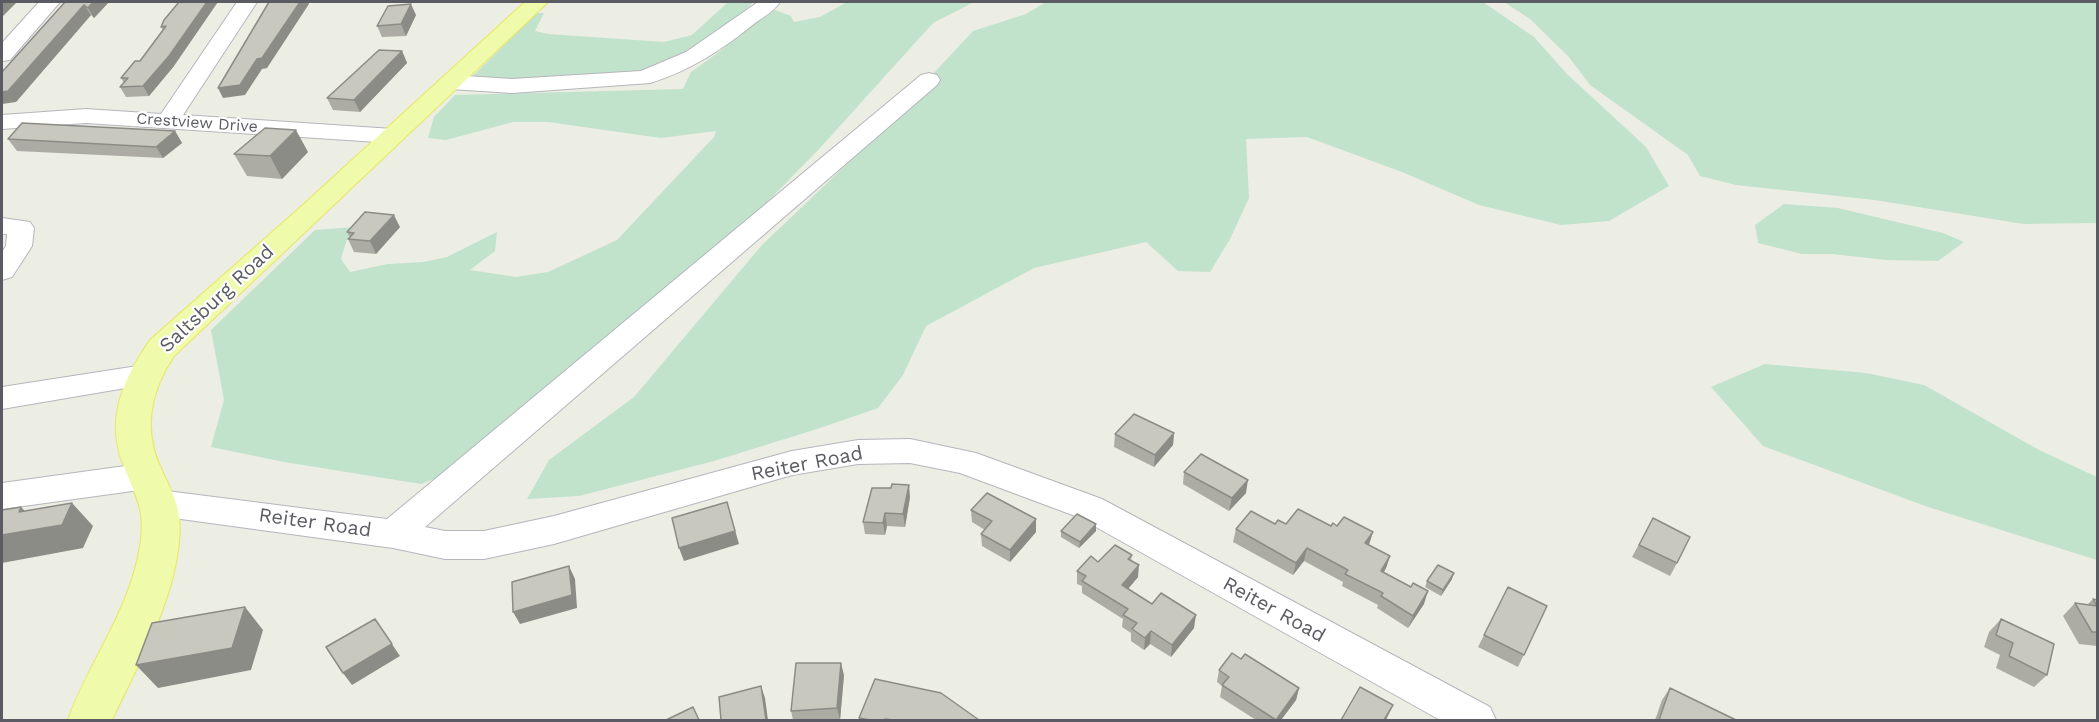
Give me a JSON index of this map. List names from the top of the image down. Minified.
{"streets":{"main road":["Saltsburg Road"],"street":["Crestview Drive","Reiter Road"]},"crossings":[["Crestview Drive","Saltsburg Road"],["Saltsburg Road","Reiter Road"]]}
